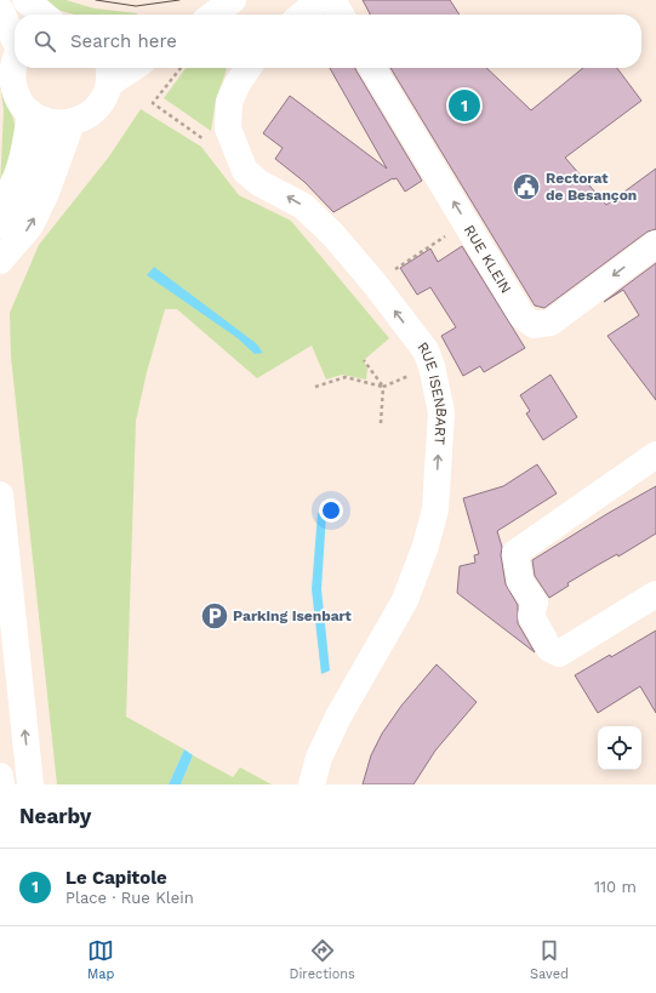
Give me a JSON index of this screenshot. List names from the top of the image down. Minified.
{"streets":{"street":["RUE KLEIN","RUE ISENBART"]},"one_way":["RUE ISENBART"],"places":{"public building":["Rectorat de Besançon"],"parking":["Parking Isenbart"]},"page":{"search":"Search here","pins":"1","heading":"Nearby","list":[{"mark":"1","name":"Le Capitole","note":"Place · Rue Klein","value":"110 m"}],"nav":["Map","Directions","Saved"]}}
